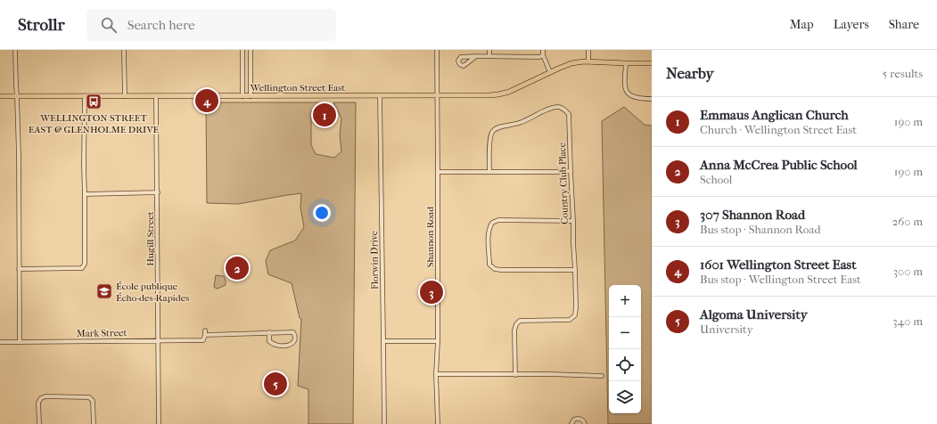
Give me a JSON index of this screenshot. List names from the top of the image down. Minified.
{"streets":{"main road":["Wellington Street East"],"street":["Country Club Place","Shannon Road","Hugill Street","Florwin Drive","Mark Street"]},"crossings":[["Wellington Street East","Shannon Road"],["Wellington Street East","Hugill Street"],["Wellington Street East","Florwin Drive"],["Hugill Street","Mark Street"]],"places":{"bus stop":["WELLINGTON STREET EAST @ GLENHOLME DRIVE"],"school or university":["École publique Écho-des-Rapides"]},"page":{"header":"Strollr","search":"Search here","nav":["Map","Layers","Share"],"heading":["Nearby","5 results"],"pins":["4","1","2","3","5"],"list":[{"mark":"1","name":"Emmaus Anglican Church","note":"Church · Wellington Street East","value":"190 m"},{"mark":"2","name":"Anna McCrea Public School","note":"School","value":"190 m"},{"mark":"3","name":"307 Shannon Road","note":"Bus stop · Shannon Road","value":"260 m"},{"mark":"4","name":"1601 Wellington Street East","note":"Bus stop · Wellington Street East","value":"300 m"},{"mark":"5","name":"Algoma University","note":"University","value":"340 m"}],"map_buttons":["+","−"]}}
